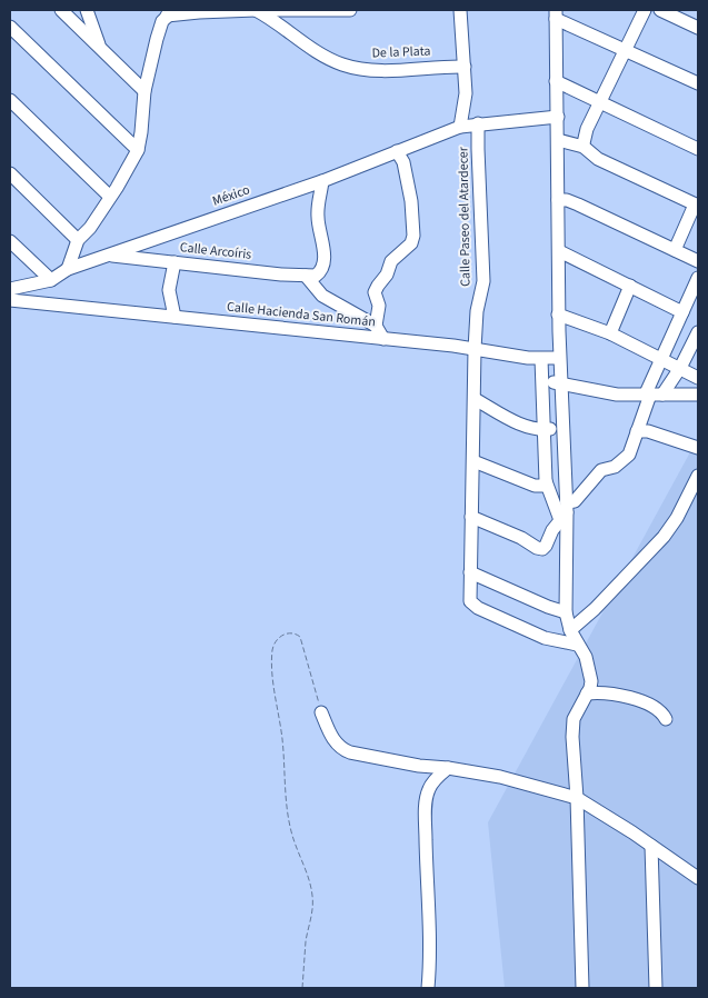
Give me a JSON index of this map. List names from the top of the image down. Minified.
{"streets":{"street":["De la Plata","México","Calle Paseo del Atardecer","Calle Arcoíris","Calle Hacienda San Román"]},"crossings":[["De la Plata","Calle Paseo del Atardecer"],["México","Calle Paseo del Atardecer"],["México","Calle Arcoíris"],["México","Calle Hacienda San Román"]]}
